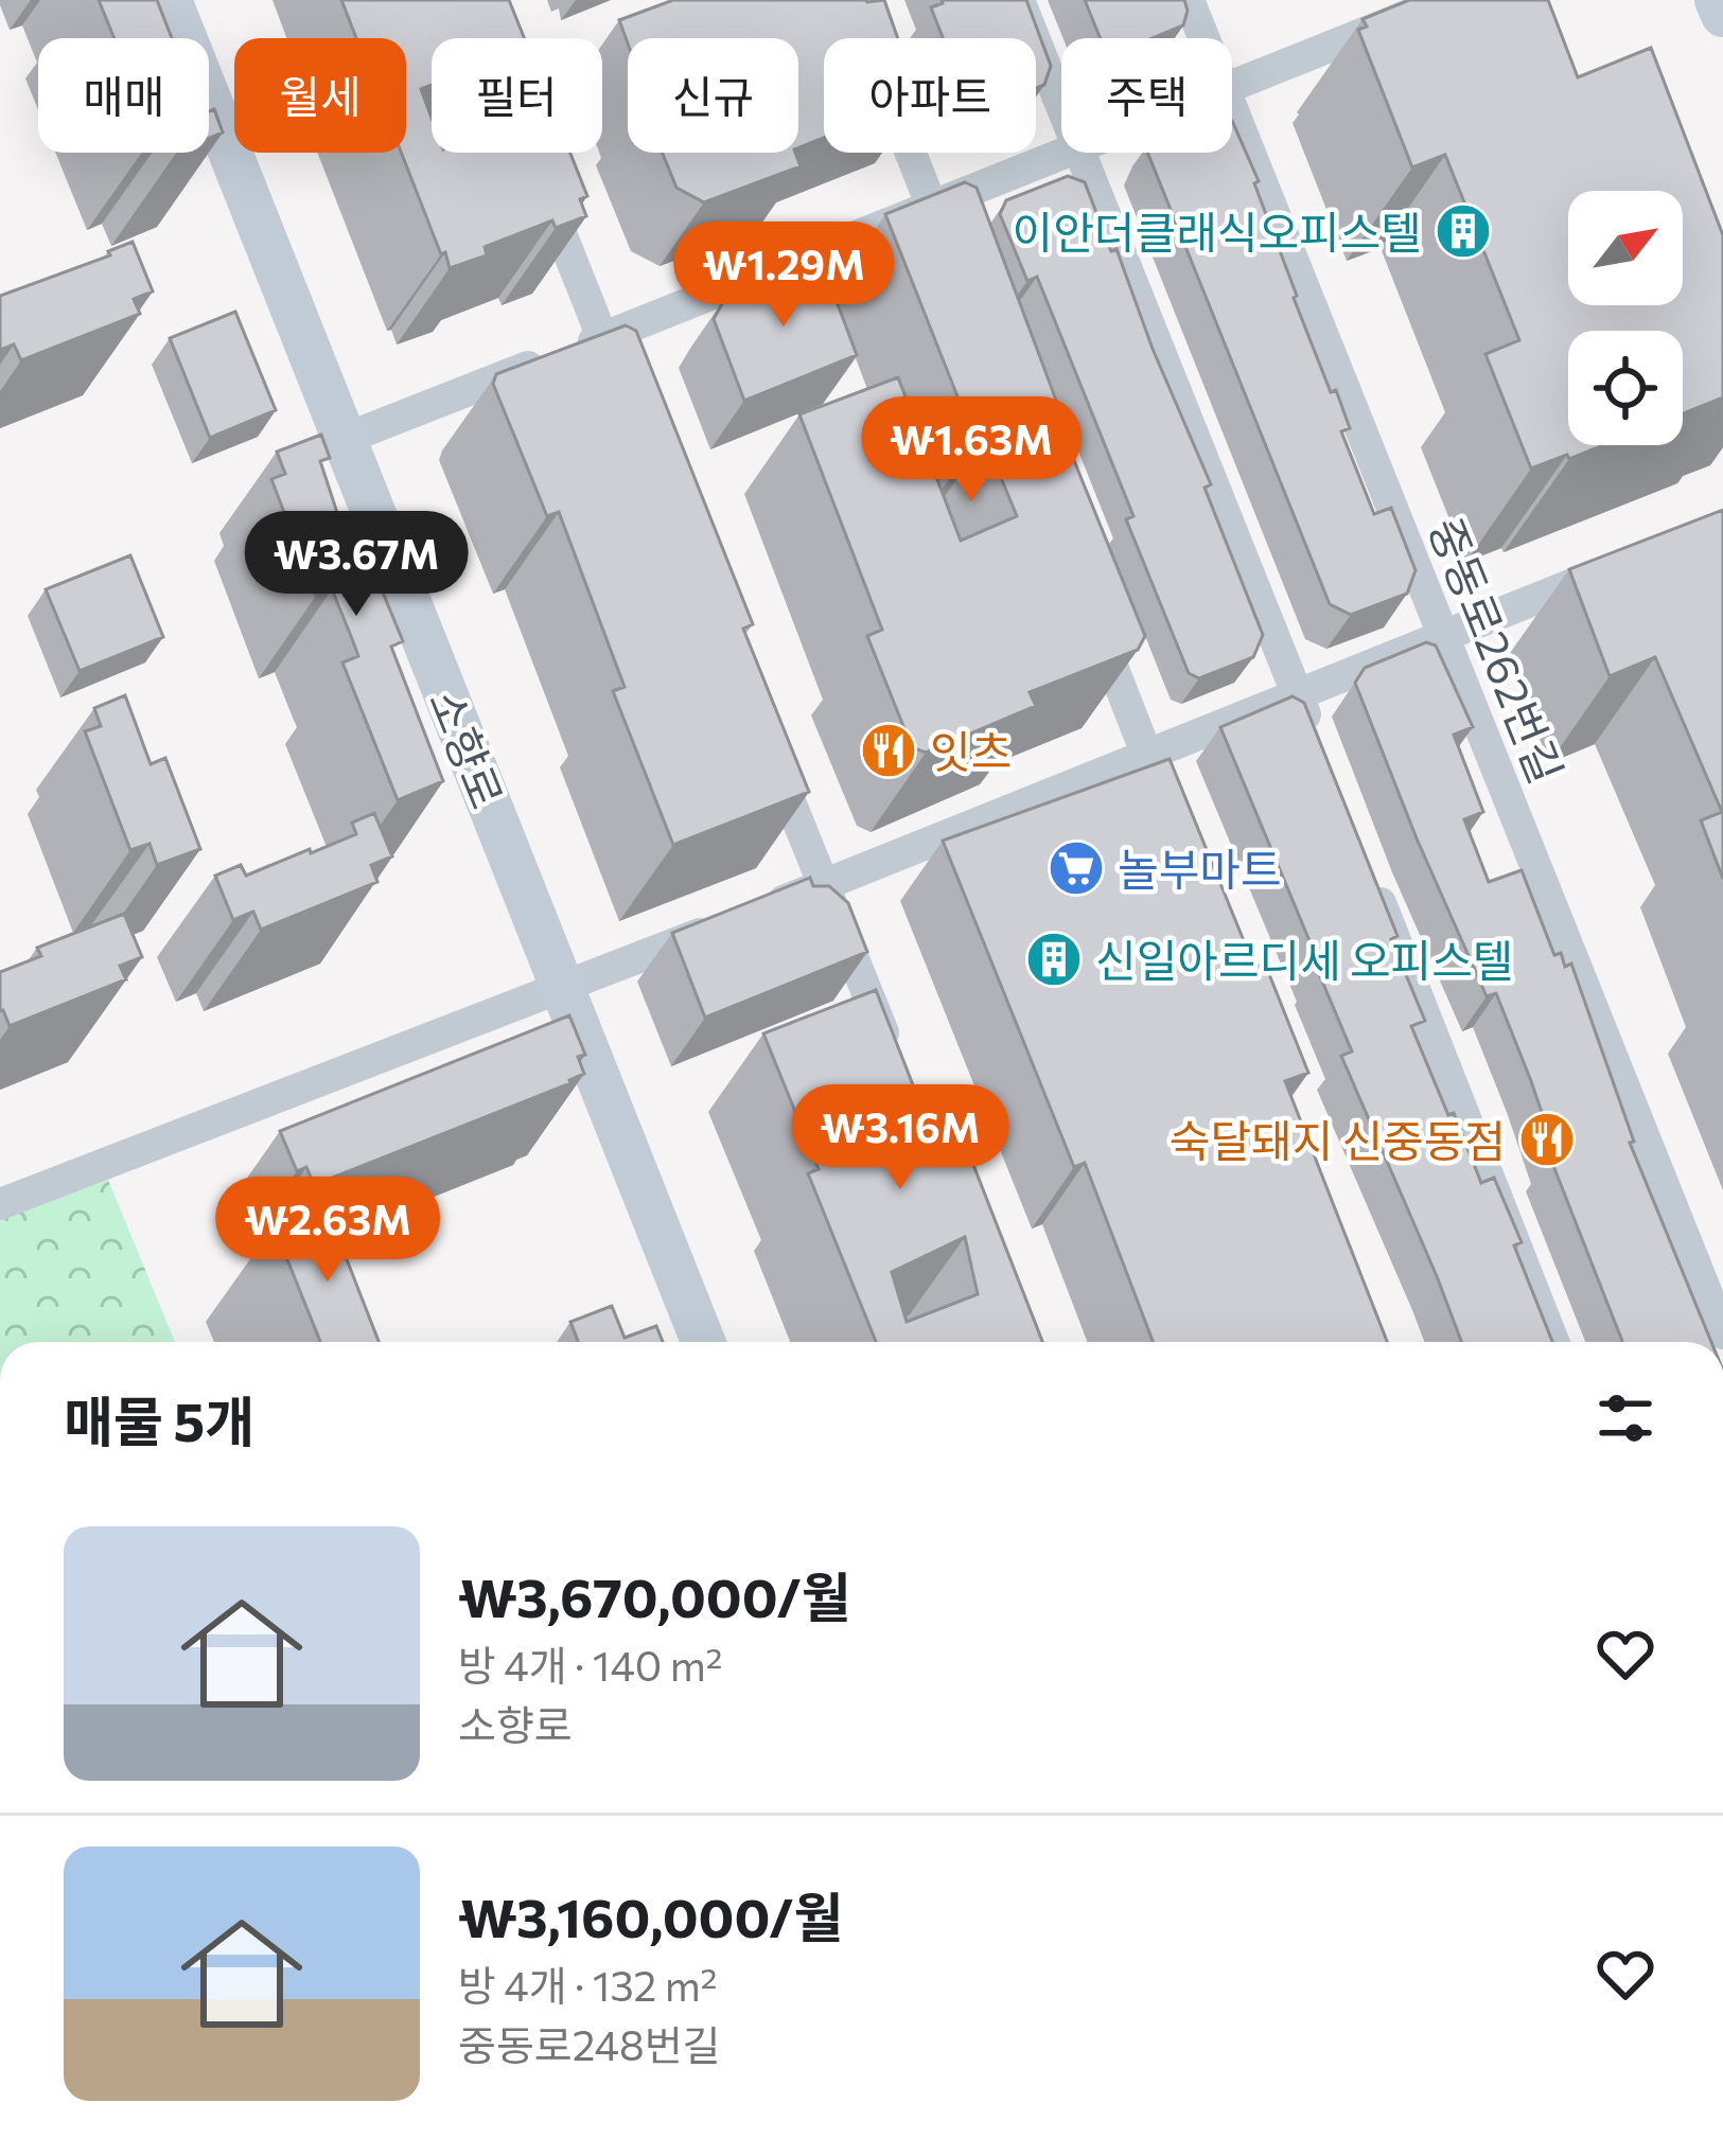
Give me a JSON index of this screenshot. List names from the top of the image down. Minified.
{"streets":{"street":["중동로262번길","소향로"]},"places":{"building":["이안더클래식오피스텔","신일아르디세 오피스텔"],"restaurant":["잇츠","숙달돼지 신중동점"],"supermarket":["놀부마트"]},"north":"top right","page":{"chip":["매매","월세","필터","신규","아파트","주택"],"price":["₩1.29M","₩1.63M","₩3.67M","₩3.16M","₩2.63M"],"heading":"매물 5개","list":[{"name":"₩3,670,000/월","note":"방 4개 · 140 m² · 소향로"},{"name":"₩3,160,000/월","note":"방 4개 · 132 m² · 중동로248번길"}]}}
